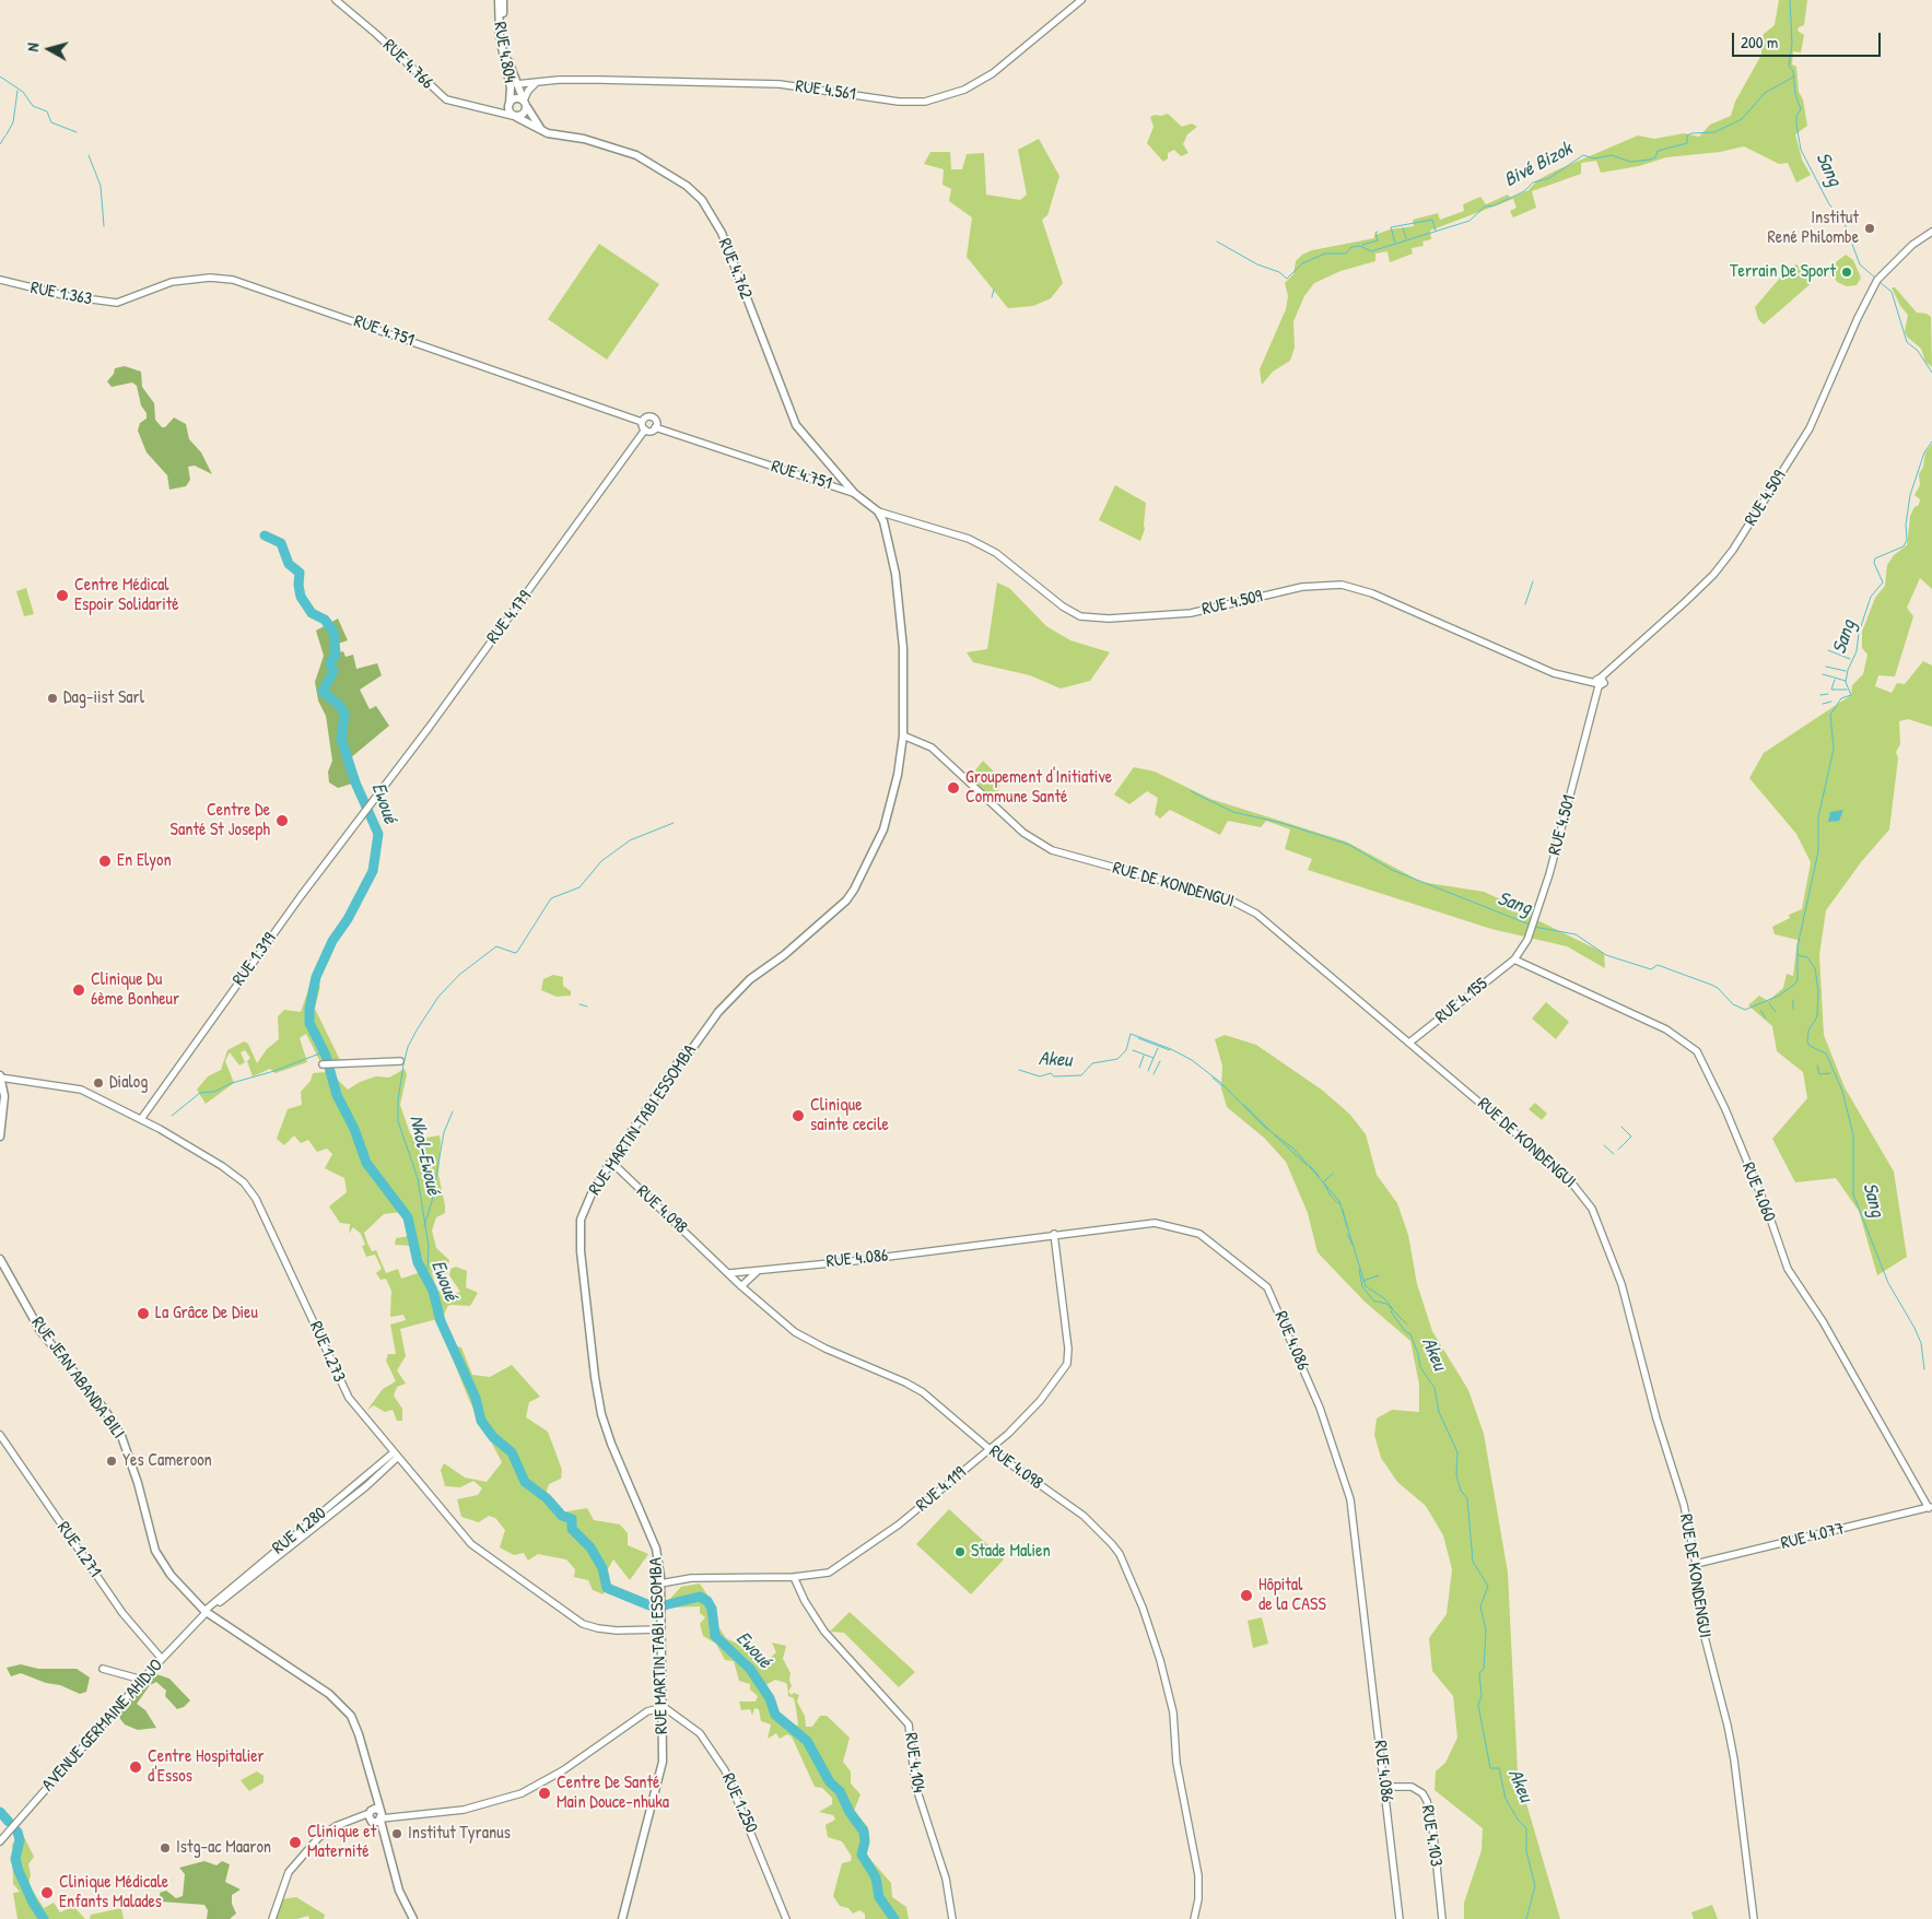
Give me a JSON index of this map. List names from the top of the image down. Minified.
{"streets":{"main road":["RUE 4.804","RUE 4.762","RUE MARTIN TABI ESSOMBA","RUE JEAN ABANDA BILI"],"street":["RUE 4.766","RUE 4.561","RUE 1.363","RUE 4.751","RUE 4.509","RUE 4.179","RUE 4.501","RUE DE KONDENGUI","RUE 1.319","RUE 4.155","RUE 4.060","RUE 4.098","RUE 4.086","RUE 1.273","RUE 4.119","RUE 1.280","RUE 4.077","RUE 1.271","AVENUE GERMAINE AHIDJO","RUE 4.104","RUE 1.250","RUE 4.103"]},"crossings":[["RUE 4.804","RUE 4.766"],["RUE 4.804","RUE 4.762"],["RUE 4.766","RUE 4.762"],["RUE 4.762","RUE 4.751"],["RUE 1.363","RUE 4.751"],["RUE 4.751","RUE 4.179"],["RUE 4.509","RUE 4.501"],["RUE 4.509","RUE MARTIN TABI ESSOMBA"],["RUE 4.179","RUE 1.319"],["RUE 4.501","RUE 4.155"],["RUE 4.501","RUE 4.060"],["RUE DE KONDENGUI","RUE 4.155"],["RUE DE KONDENGUI","RUE MARTIN TABI ESSOMBA"],["RUE DE KONDENGUI","RUE 4.077"],["RUE 1.319","RUE 1.273"],["RUE 4.155","RUE 4.060"],["RUE MARTIN TABI ESSOMBA","RUE 4.098"],["RUE MARTIN TABI ESSOMBA","RUE 1.273"],["RUE MARTIN TABI ESSOMBA","RUE 4.119"],["RUE MARTIN TABI ESSOMBA","RUE 1.250"],["RUE 4.060","RUE 4.077"],["RUE 4.098","RUE 4.086"],["RUE 4.098","RUE 4.119"],["RUE 4.086","RUE 4.119"],["RUE 4.086","RUE 4.103"],["RUE 1.273","RUE 1.280"],["RUE JEAN ABANDA BILI","RUE 1.280"],["RUE JEAN ABANDA BILI","AVENUE GERMAINE AHIDJO"],["RUE 4.119","RUE 4.104"],["RUE 1.280","AVENUE GERMAINE AHIDJO"],["RUE 1.271","AVENUE GERMAINE AHIDJO"]],"water":["Bivé Bizok","Sang","Ewoué","Akeu","Nkol-Ewoué"],"places":["Institut René Philombe","Terrain De Sport","Centre Médical Espoir Solidarité","Dag-iist Sarl","Groupement d'Initiative Commune Santé","Centre De Santé St Joseph","En Elyon","Clinique Du 6ème Bonheur","Dialog","Clinique sainte cecile","La Grâce De Dieu","Yes Cameroon","Stade Malien","Hôpital de la CASS","Centre Hospitalier d'Essos","Centre De Santé Main Douce-nhuka","Institut Tyranus","Clinique et Maternité","Istg-ac Maaron","Clinique Médicale Enfants Malades"],"scale_bar":"200 m","north":"left"}
